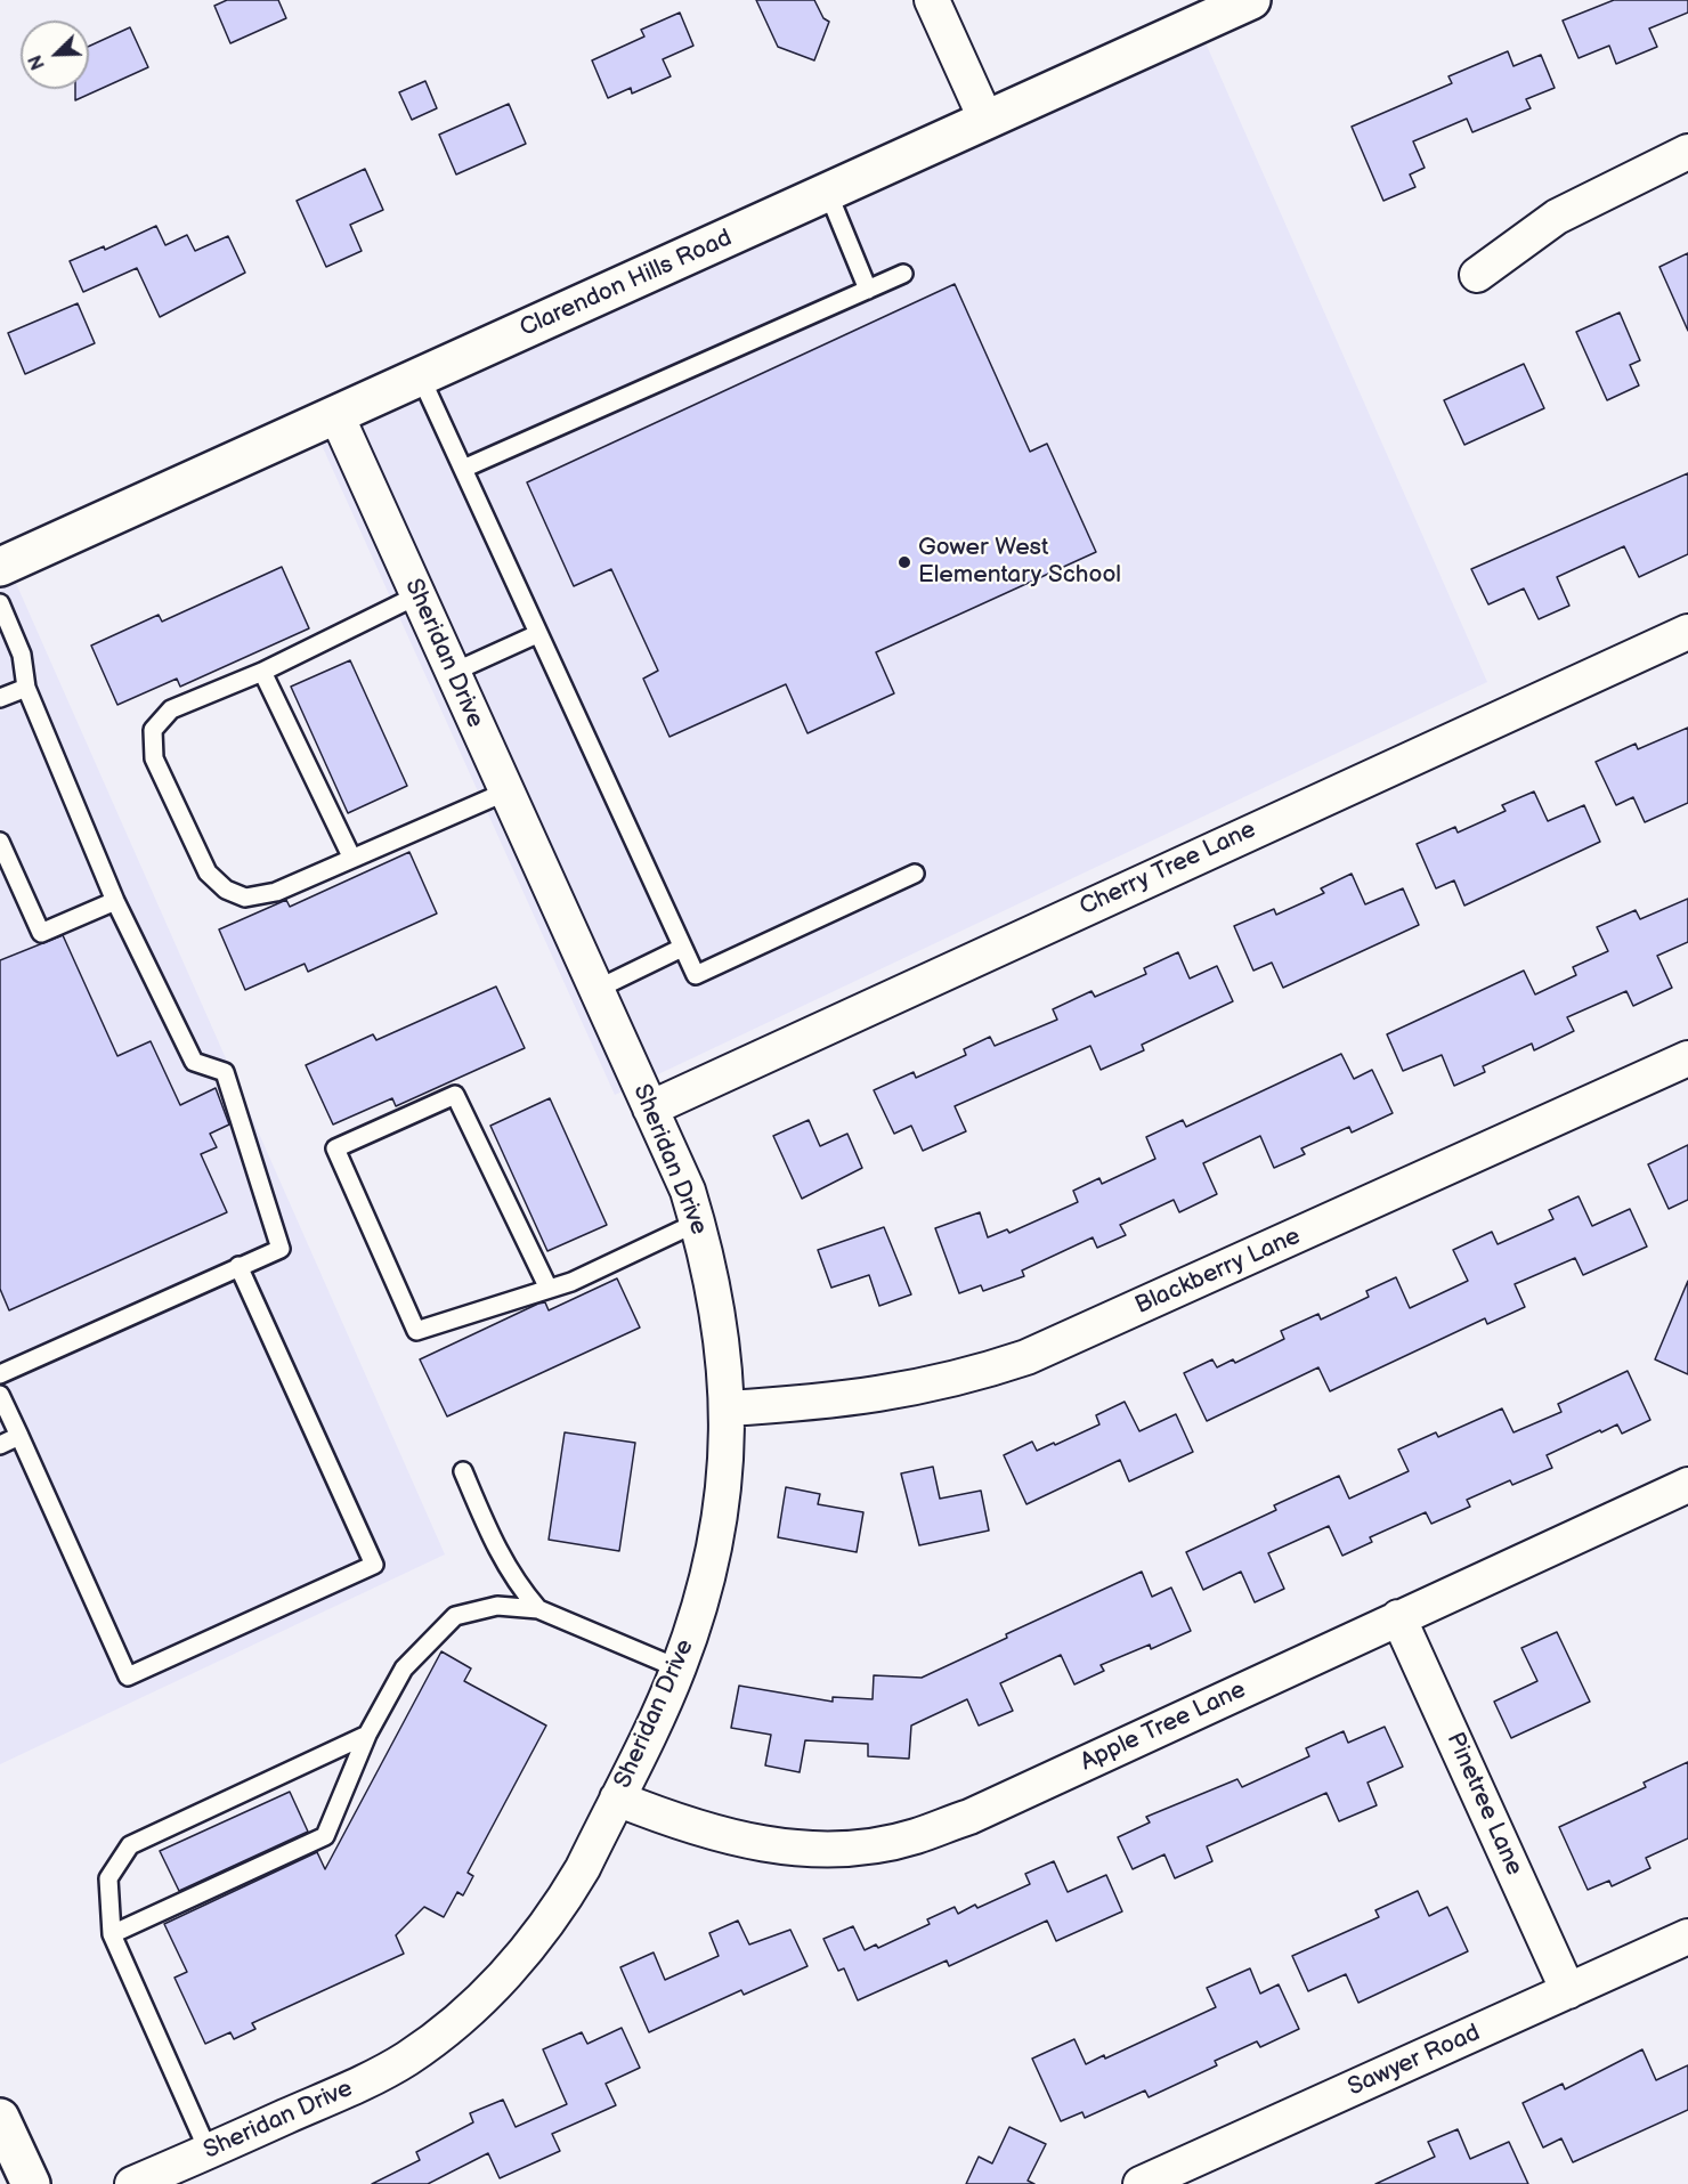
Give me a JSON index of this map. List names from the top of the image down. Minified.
{"streets":{"street":["Clarendon Hills Road","Sheridan Drive","Cherry Tree Lane","Blackberry Lane","Apple Tree Lane","Pinetree Lane","Sawyer Road"]},"crossings":[["Clarendon Hills Road","Sheridan Drive"],["Sheridan Drive","Cherry Tree Lane"],["Sheridan Drive","Blackberry Lane"],["Sheridan Drive","Apple Tree Lane"],["Apple Tree Lane","Pinetree Lane"],["Pinetree Lane","Sawyer Road"]],"places":["Gower West Elementary School"],"north":"bottom left"}
